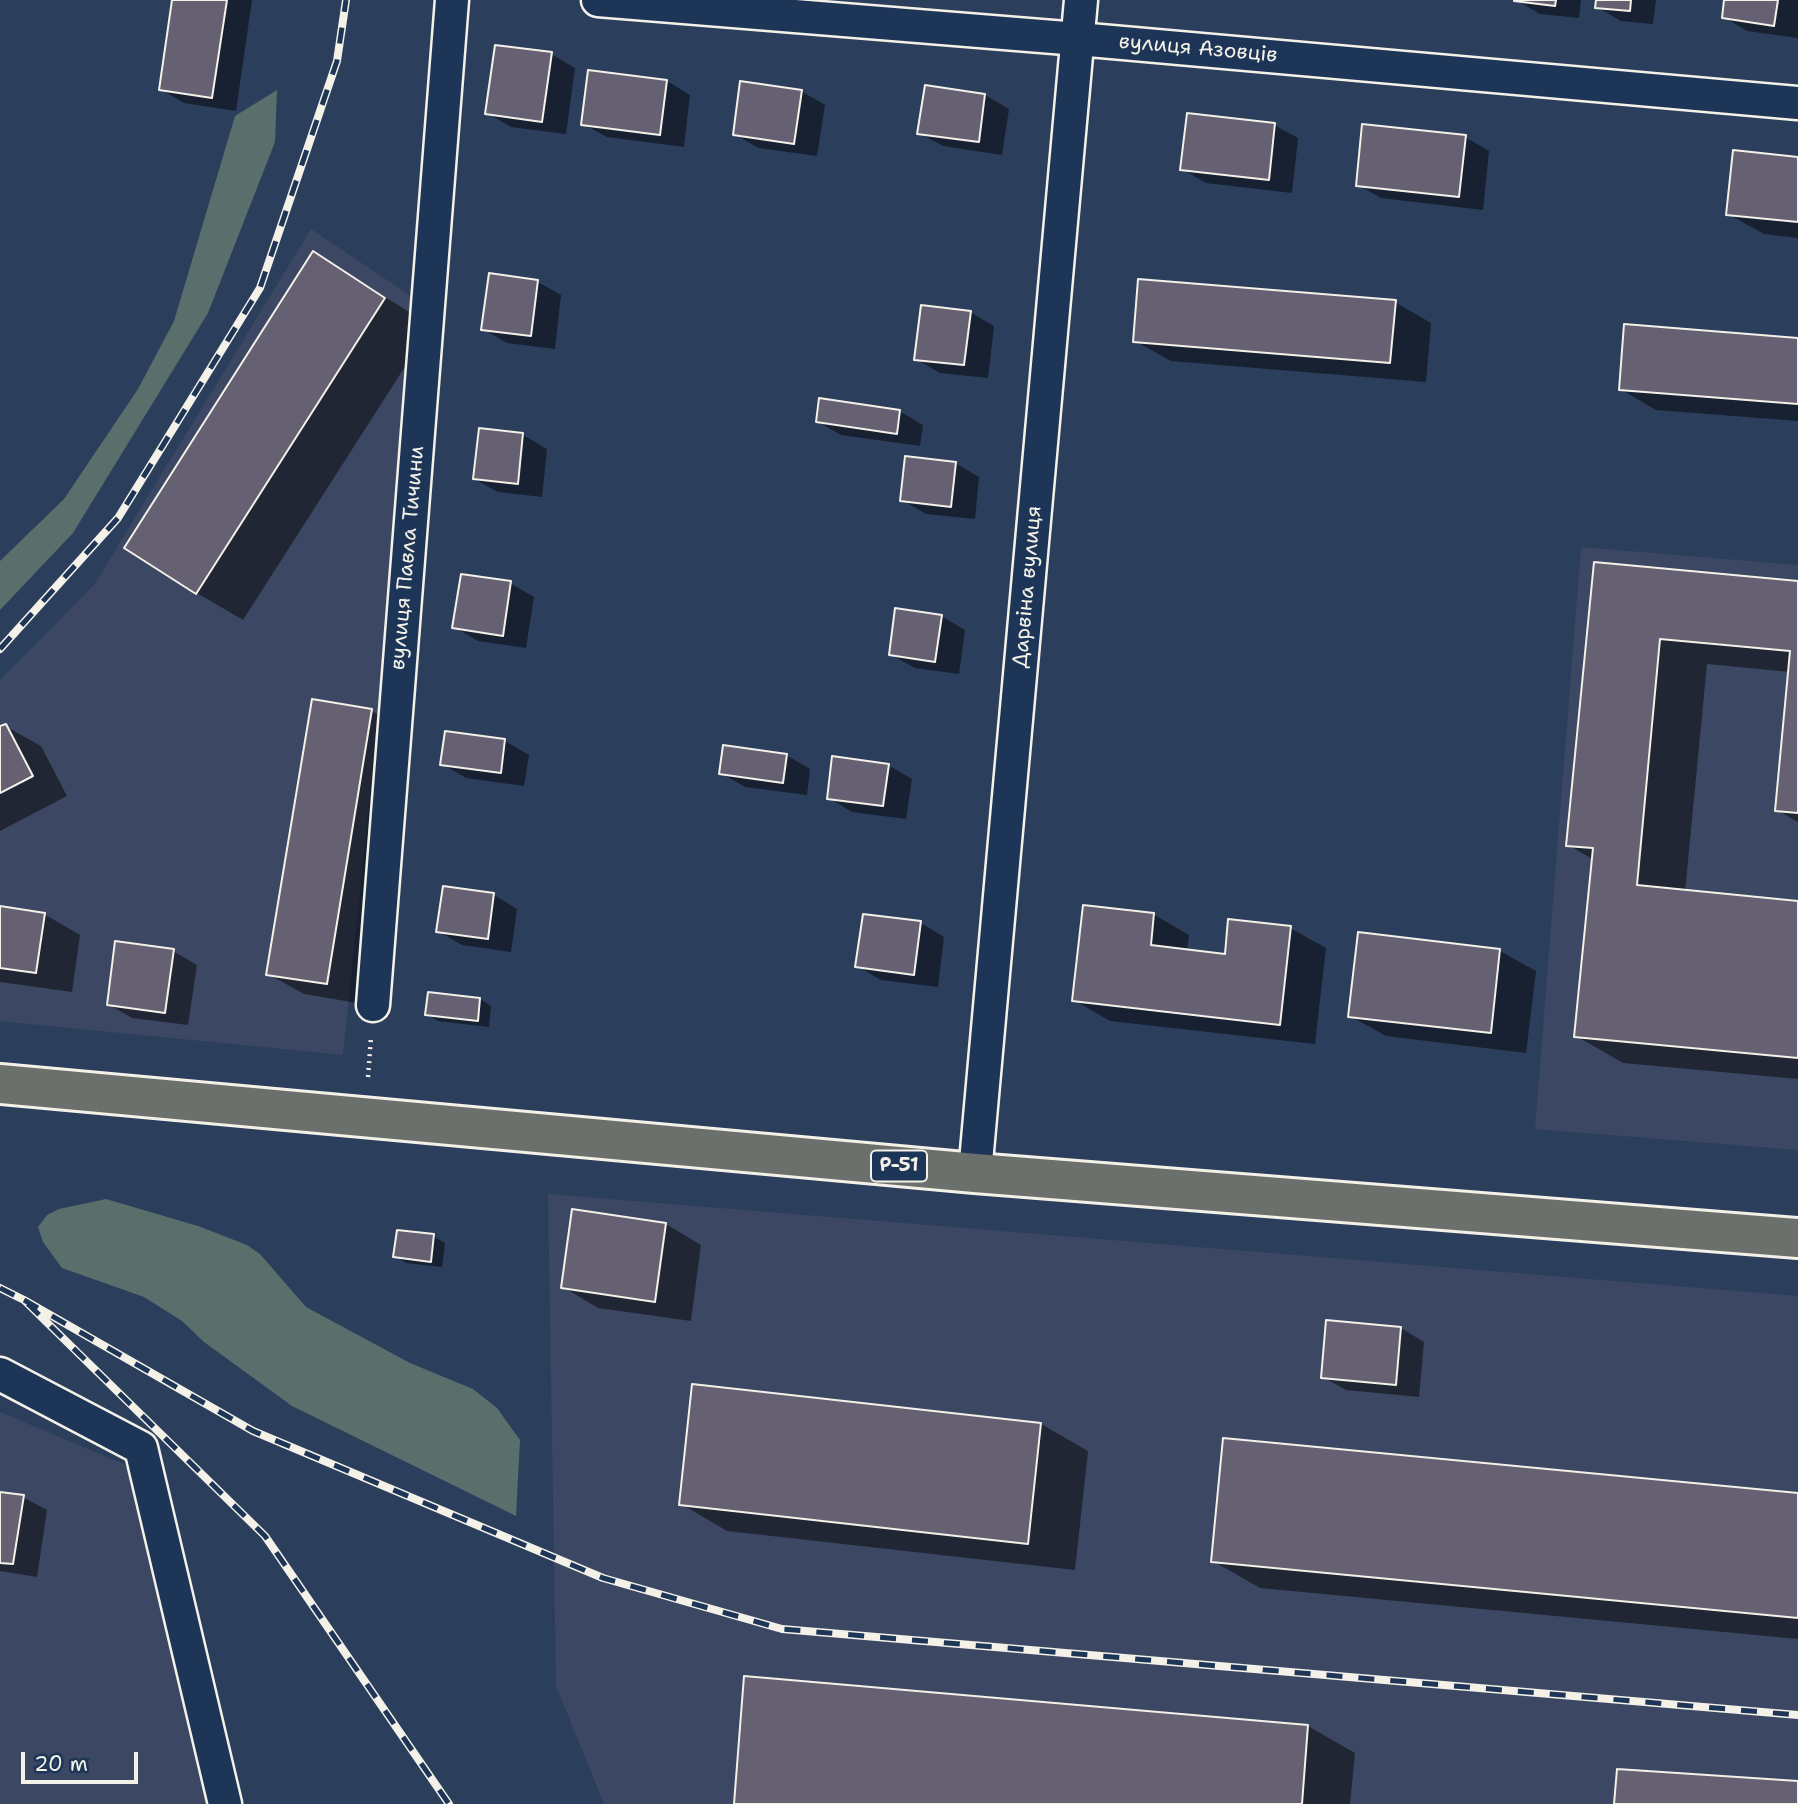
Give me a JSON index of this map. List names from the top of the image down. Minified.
{"streets":{"main road":["Р-51"],"street":["вулиця Азовців","вулиця Павла Тичини","Дарвіна вулиця"]},"crossings":[["вулиця Азовців","Дарвіна вулиця"],["Дарвіна вулиця","Р-51"]],"scale_bar":"20 m"}
